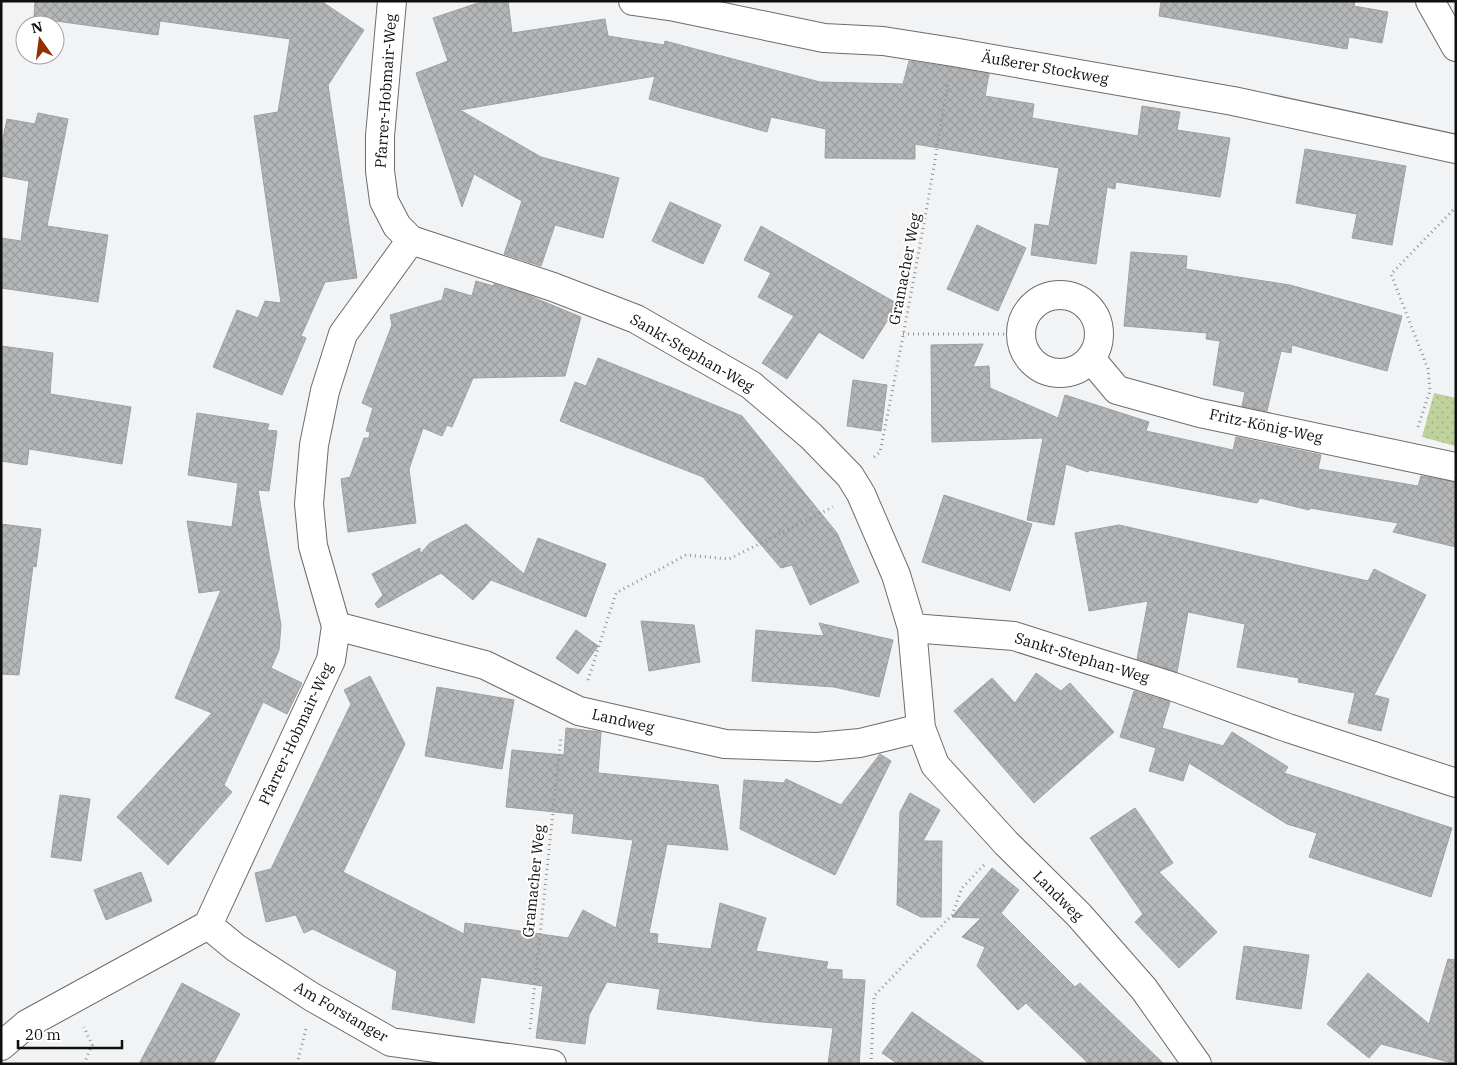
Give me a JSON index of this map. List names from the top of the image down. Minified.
{"streets":{"street":["Äußerer Stockweg","Pfarrer-Hobmair-Weg","Sankt-Stephan-Weg","Fritz-König-Weg","Landweg","Am Forstanger"],"path":["Gramacher Weg"]},"crossings":[["Äußerer Stockweg","Gramacher Weg"],["Pfarrer-Hobmair-Weg","Sankt-Stephan-Weg"],["Pfarrer-Hobmair-Weg","Landweg"],["Pfarrer-Hobmair-Weg","Am Forstanger"],["Gramacher Weg","Sankt-Stephan-Weg"],["Gramacher Weg","Landweg"],["Gramacher Weg","Am Forstanger"],["Sankt-Stephan-Weg","Landweg"]],"scale_bar":"20 m","north":"top"}
